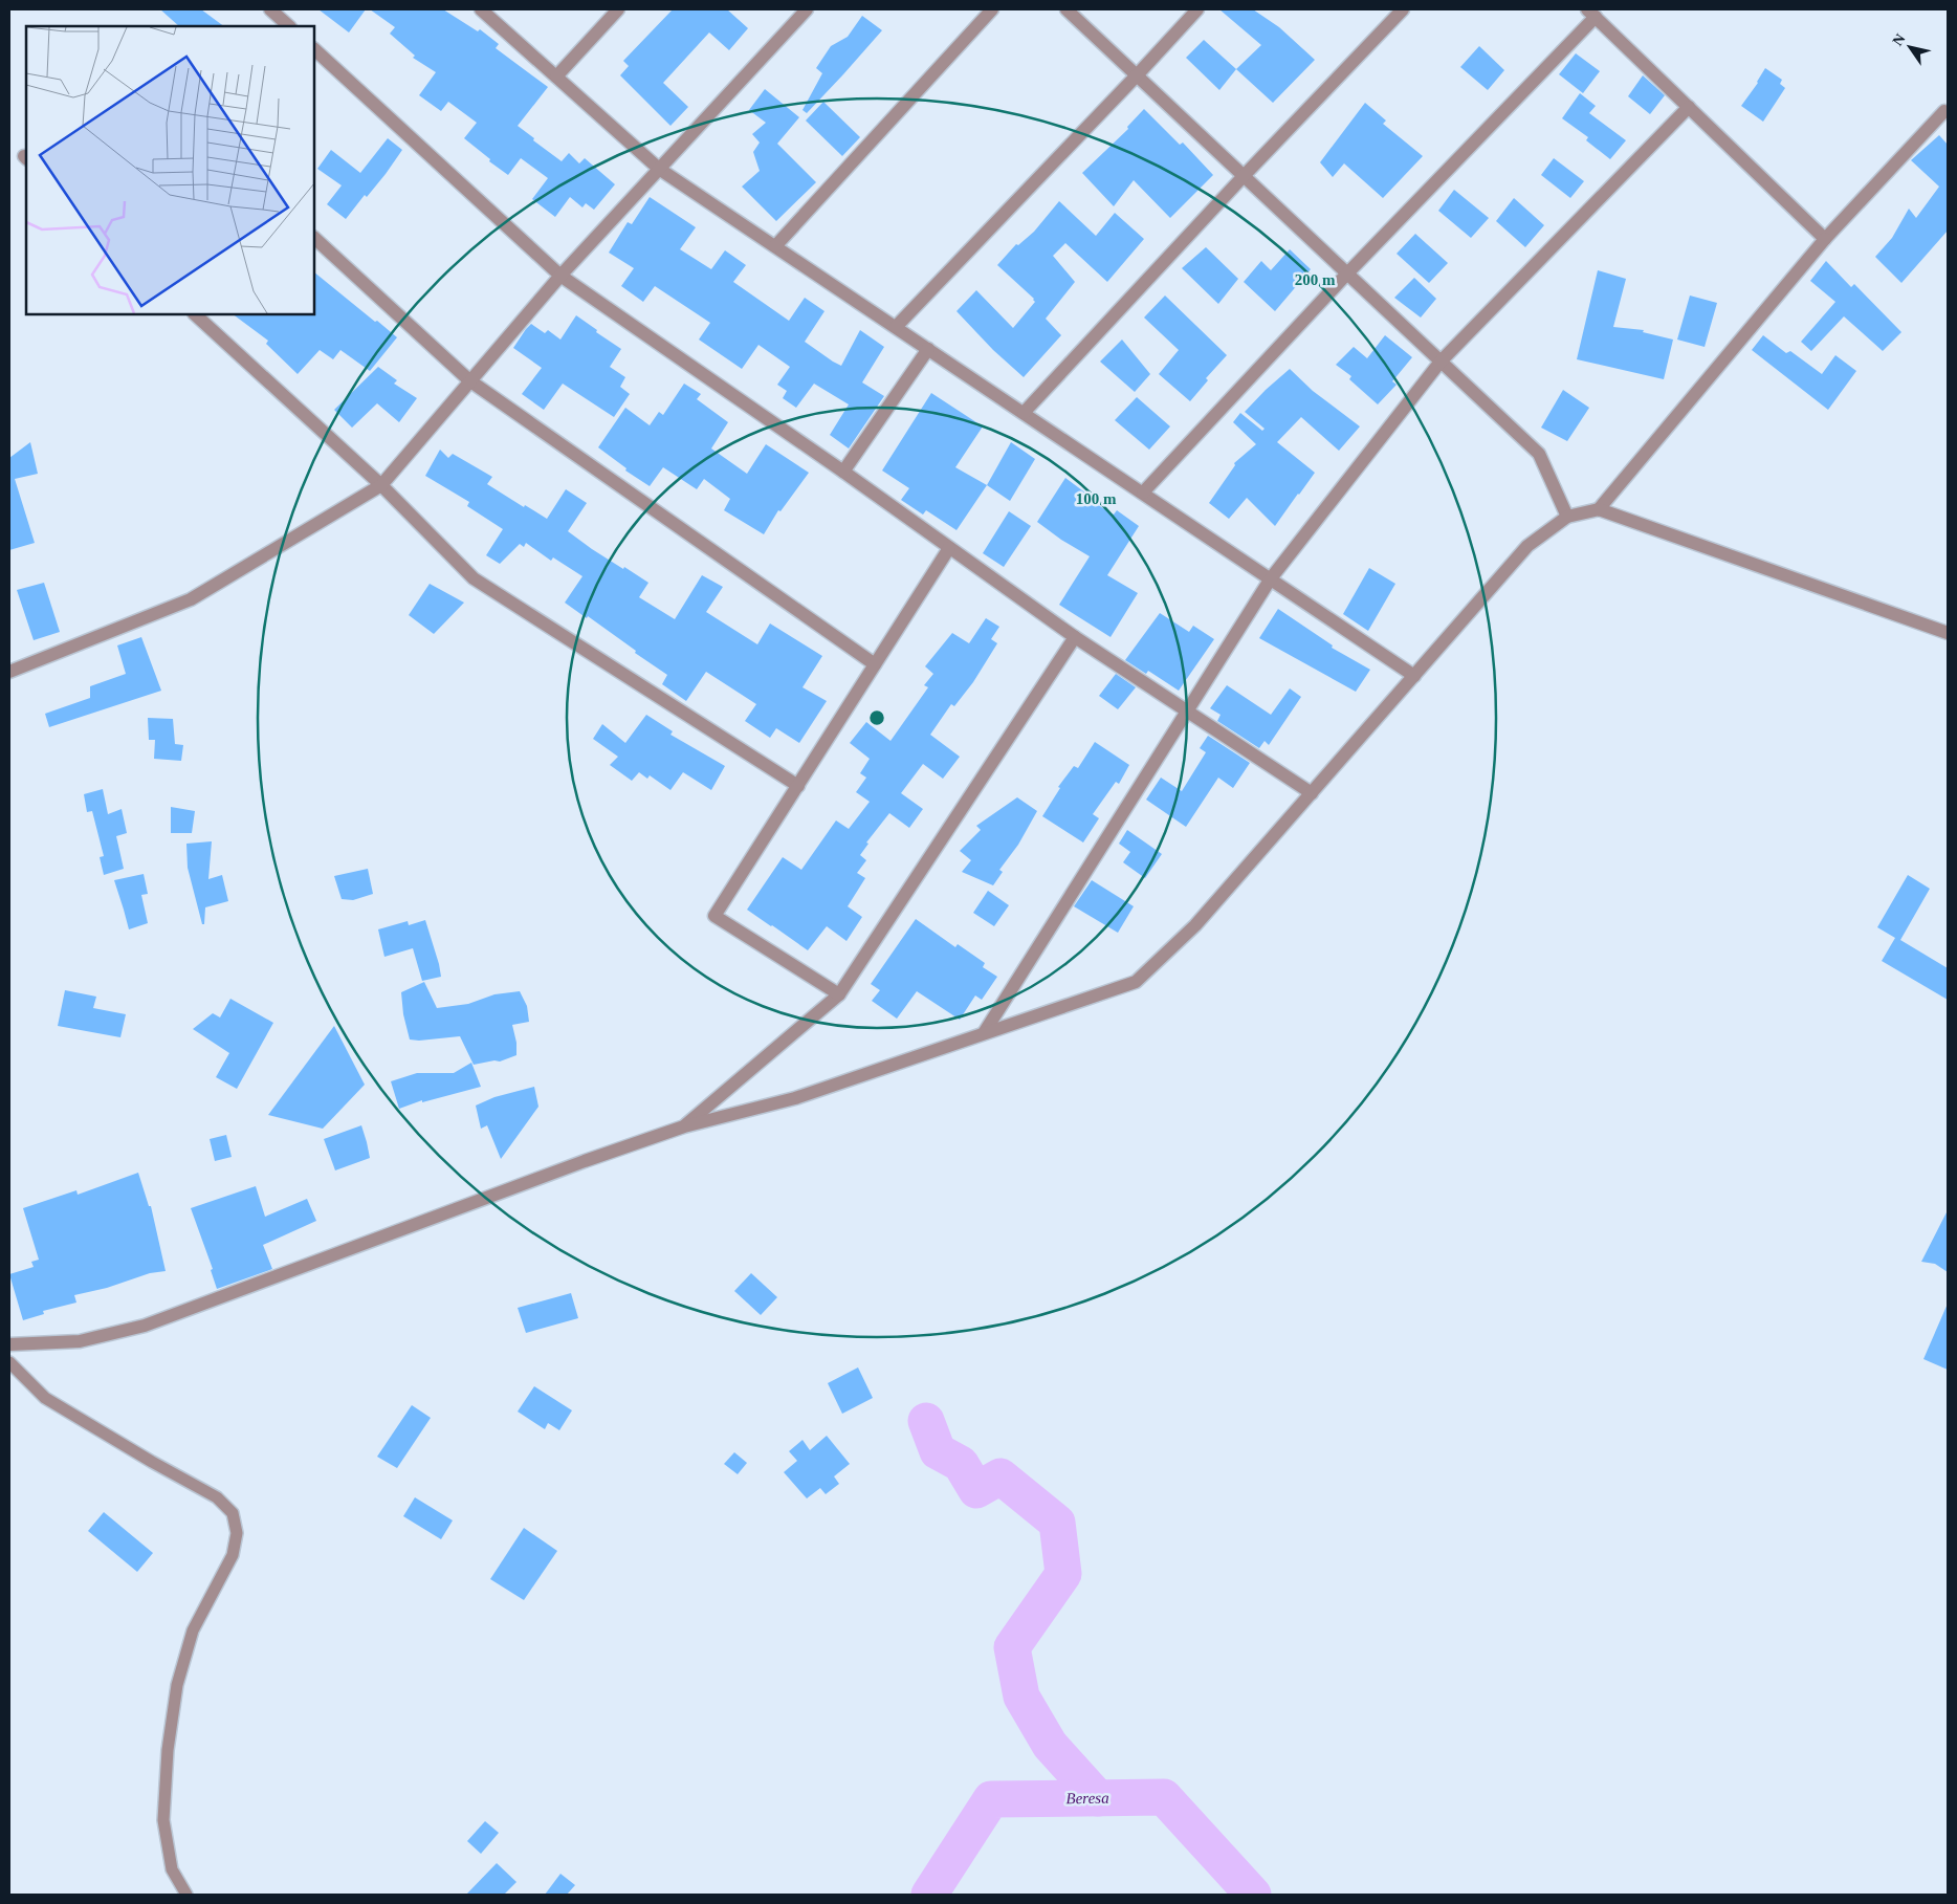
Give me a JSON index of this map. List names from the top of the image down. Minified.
{"water":["Beresa"],"north":"top left","rings":["200 m","100 m"]}
